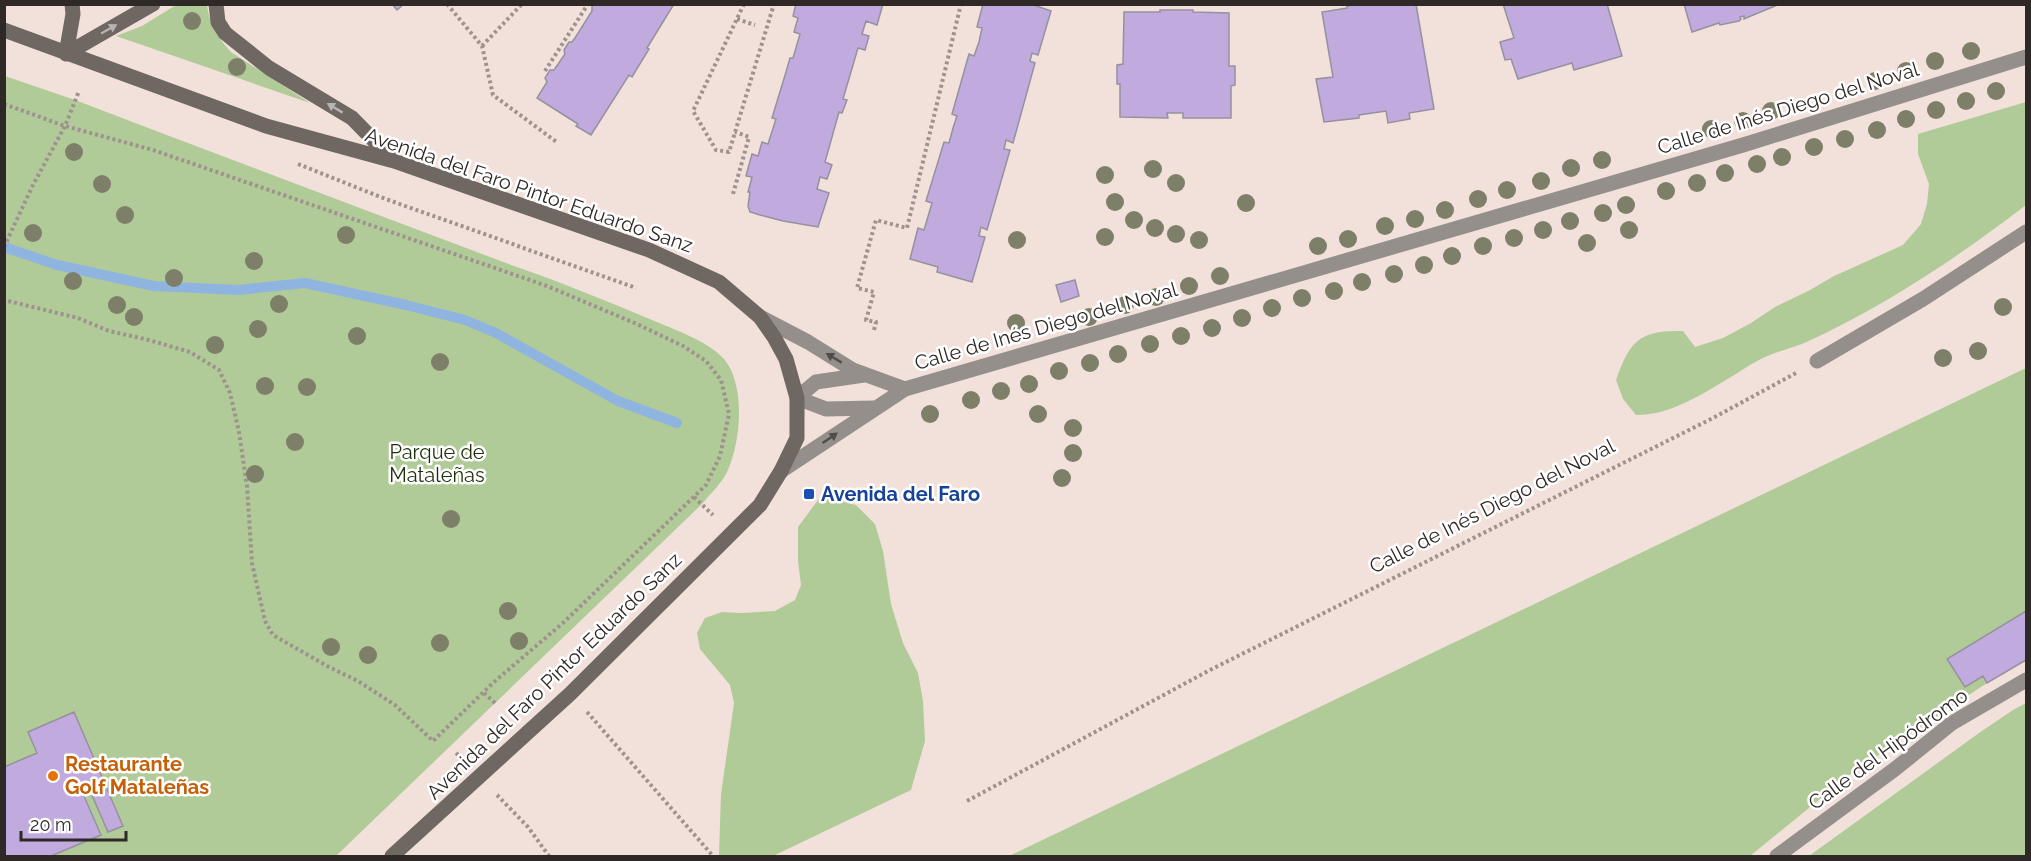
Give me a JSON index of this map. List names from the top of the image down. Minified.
{"streets":{"main road":["Avenida del Faro Pintor Eduardo Sanz"],"street":["Calle de Inés Diego del Noval","Calle del Hipódromo"]},"crossings":[["Calle de Inés Diego del Noval","Avenida del Faro Pintor Eduardo Sanz"]],"parks":["Parque de Mataleñas"],"places":{"transit":["Avenida del Faro"],"other":["Restaurante Golf Mataleñas"]},"scale_bar":"20 m"}
